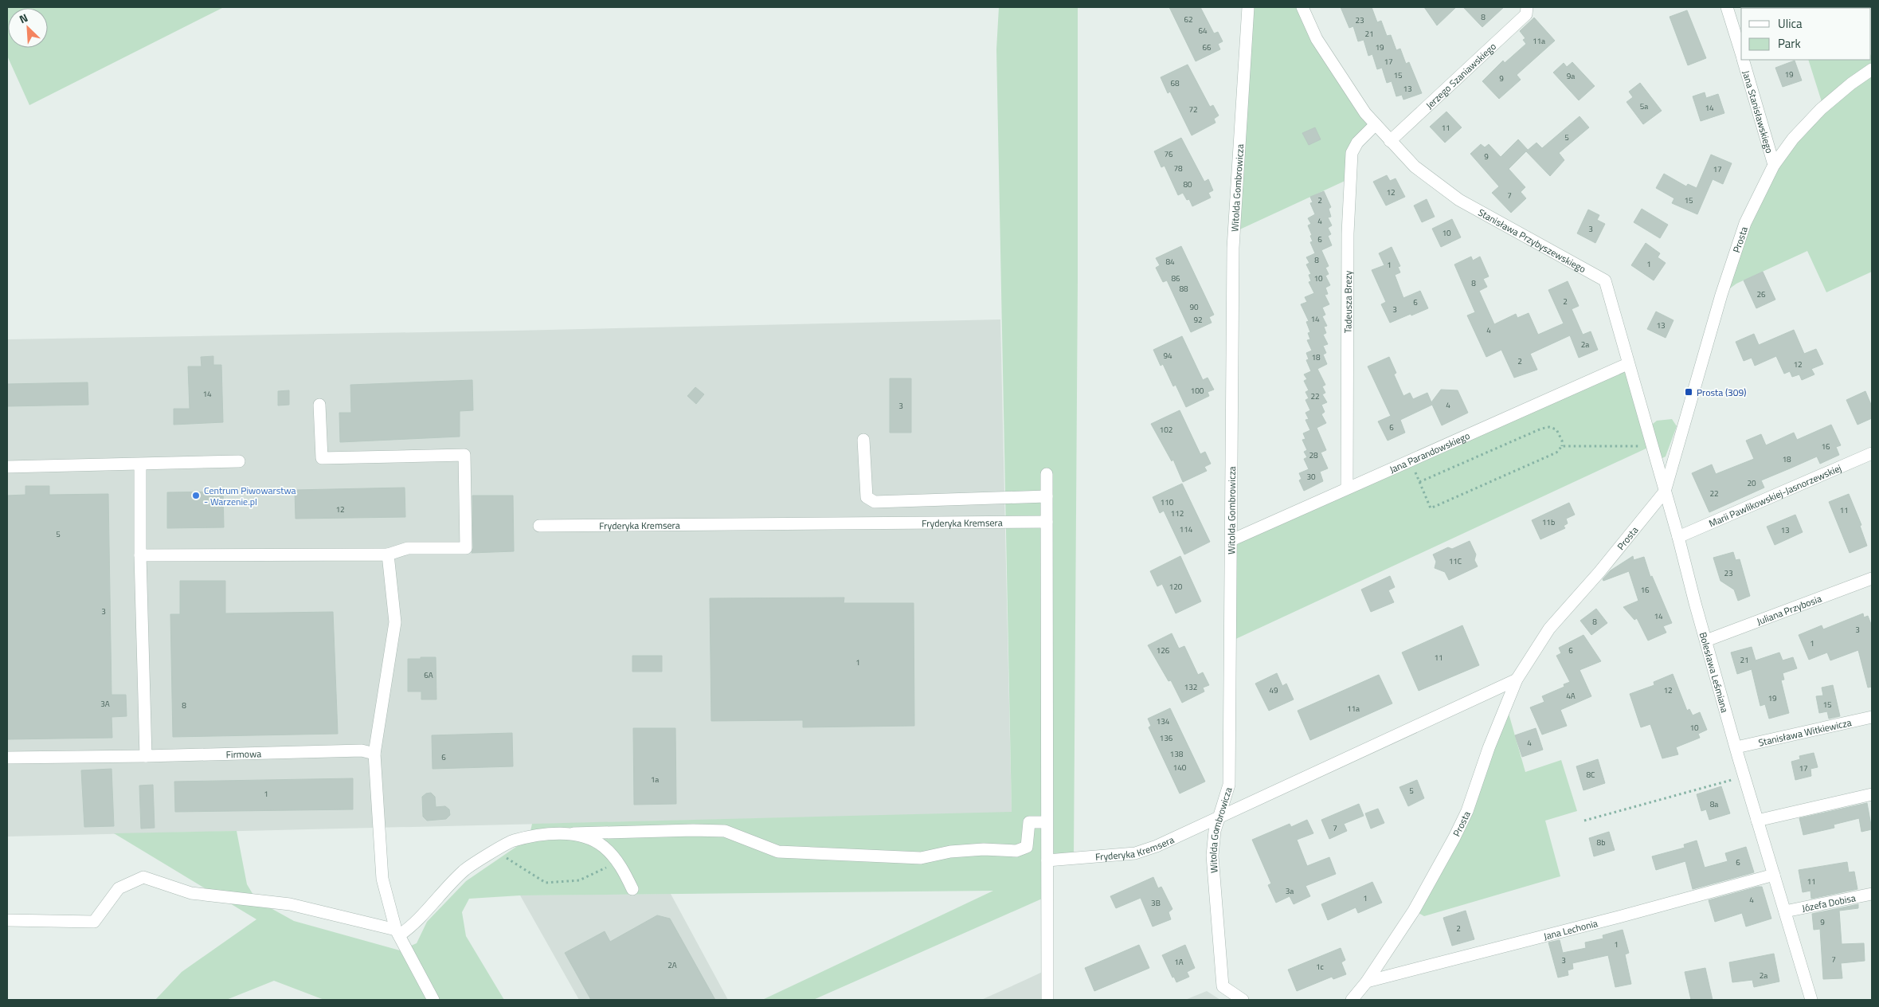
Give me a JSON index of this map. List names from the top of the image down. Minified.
{"streets":{"street":["Jerzego Szaniawskiego","Jana Stanisławskiego","Witolda Gombrowicza","Prosta","Stanisława Przybyszewskiego","Tadeusza Brezy","Jana Parandowskiego","Marii Pawlikowskiej-Jasnorzewskiej","Fryderyka Kremsera","Juliana Przybosia","Bolesława Leśmiana","Stanisława Witkiewicza","Firmowa","Józefa Dobisa","Jana Lechonia"]},"crossings":[["Jerzego Szaniawskiego","Stanisława Przybyszewskiego"],["Jana Stanisławskiego","Prosta"],["Witolda Gombrowicza","Jana Parandowskiego"],["Witolda Gombrowicza","Fryderyka Kremsera"],["Prosta","Stanisława Przybyszewskiego"],["Prosta","Fryderyka Kremsera"],["Prosta","Jana Lechonia"],["Stanisława Przybyszewskiego","Tadeusza Brezy"],["Stanisława Przybyszewskiego","Jana Parandowskiego"],["Stanisława Przybyszewskiego","Bolesława Leśmiana"],["Tadeusza Brezy","Jana Parandowskiego"],["Marii Pawlikowskiej-Jasnorzewskiej","Bolesława Leśmiana"],["Juliana Przybosia","Bolesława Leśmiana"],["Bolesława Leśmiana","Stanisława Witkiewicza"],["Bolesława Leśmiana","Józefa Dobisa"],["Bolesława Leśmiana","Jana Lechonia"]],"places":{"transit":["Prosta (309)"],"other":["Centrum Piwowarstwa - Warzenie.pl"]},"house_numbers":["8","62","23","64","21","11a","66","19","17","19","15","9a","9","68","13","5a","14","72","11","5","76","9","78","17","80","12","7","2","15","4","3","10","6","8","84","1","1","86","10","8","88","26","2","6","90","3","14","92","13","4","2a","94","18","2","12","100","14","22","4","3","6","102","16","28","18","30","20","22","110","12","11","112","11b","114","13","5","11C","23","120","16","3","14","8","3","1","126","6","11","21","1","6A","132","49","12","4A","19","3A","15","8","11a","134","10","136","4","138","6","140","17","8C","1a","5","1","8a","7","8b","6","11","3a","1","4","3B","9","2","1","7","3","1A","2A","1c","2a"],"legend":["Ulica","Park"],"north":"top left"}
